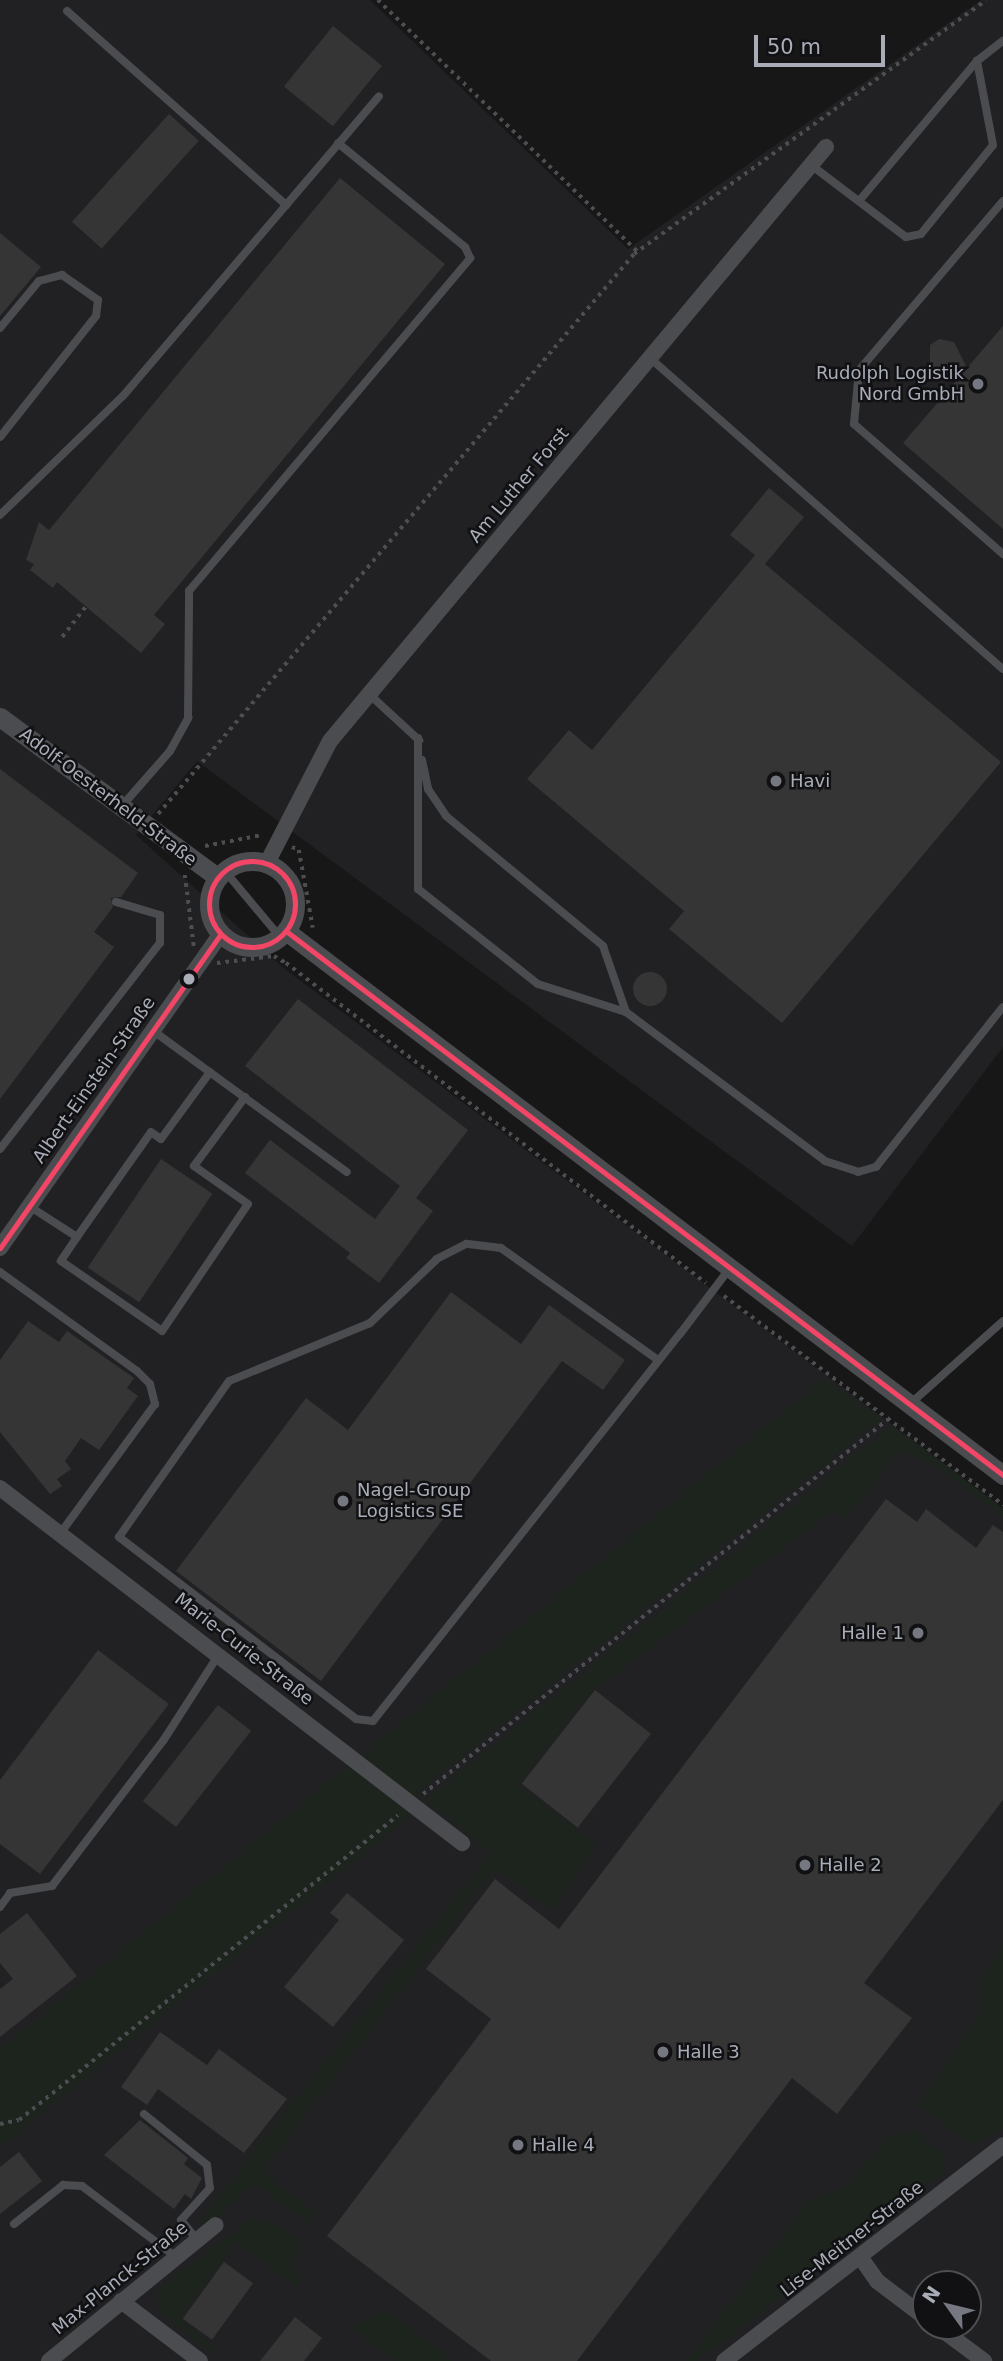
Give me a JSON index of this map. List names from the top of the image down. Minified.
{"streets":{"street":["Am Luther Forst","Adolf-Oesterheld-Straße","Albert-Einstein-Straße","Marie-Curie-Straße","Lise-Meitner-Straße","Max-Planck-Straße"]},"places":["Rudolph Logistik Nord GmbH","Havi","Nagel-Group Logistics SE","Halle 1","Halle 2","Halle 3","Halle 4"],"scale_bar":"50 m","north":"top left"}
